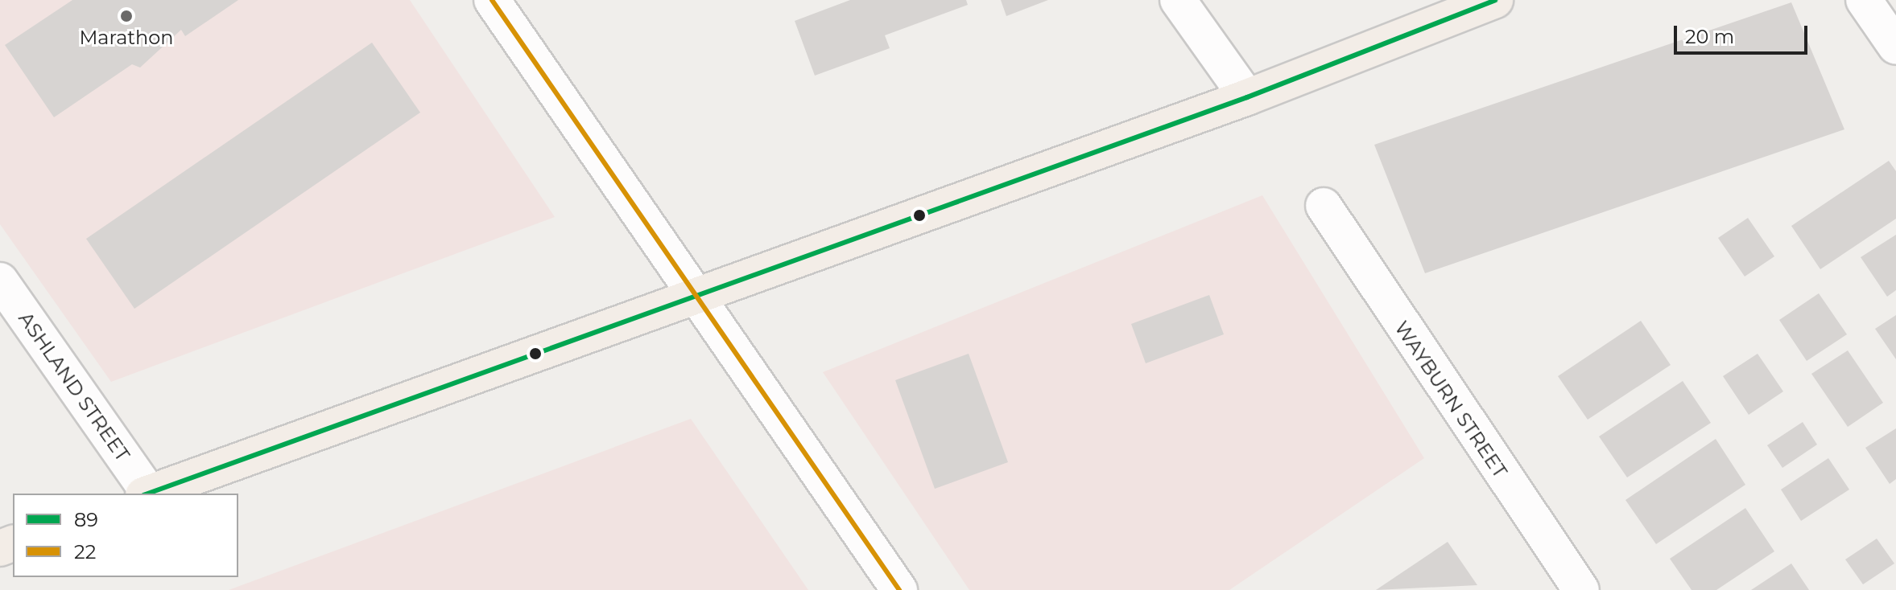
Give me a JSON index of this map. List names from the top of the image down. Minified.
{"streets":{"street":["ASHLAND STREET","WAYBURN STREET"]},"places":["Marathon"],"lines":["transit line 89","transit line 22"],"legend":["89","22"],"scale_bar":"20 m"}
